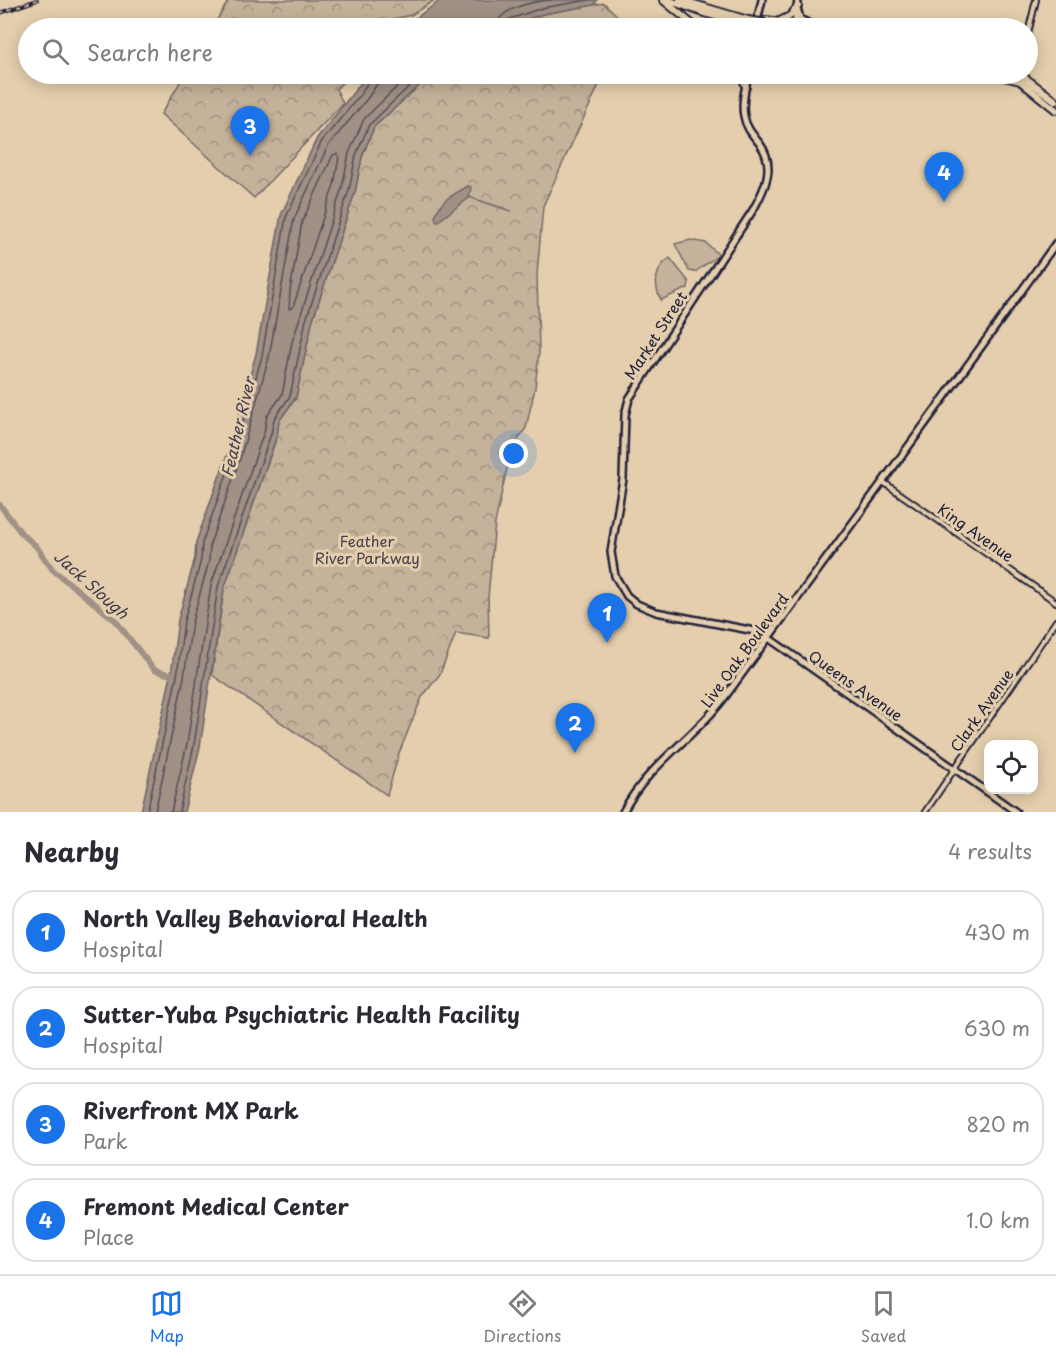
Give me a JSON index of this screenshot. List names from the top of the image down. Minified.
{"streets":{"main road":["Market Street","Live Oak Boulevard","Queens Avenue"],"street":["King Avenue","Clark Avenue"]},"crossings":[["Market Street","Queens Avenue"],["King Avenue","Live Oak Boulevard"],["Live Oak Boulevard","Queens Avenue"],["Queens Avenue","Clark Avenue"]],"water":["Feather River","Jack Slough"],"parks":["Feather River Parkway"],"page":{"search":"Search here","pins":["3","4","1","2"],"heading":["Nearby","4 results"],"list":[{"mark":"1","name":"North Valley Behavioral Health","note":"Hospital","value":"430 m"},{"mark":"2","name":"Sutter-Yuba Psychiatric Health Facility","note":"Hospital","value":"630 m"},{"mark":"3","name":"Riverfront MX Park","note":"Park","value":"820 m"},{"mark":"4","name":"Fremont Medical Center","note":"Place","value":"1.0 km"}],"nav":["Map","Directions","Saved"]}}
